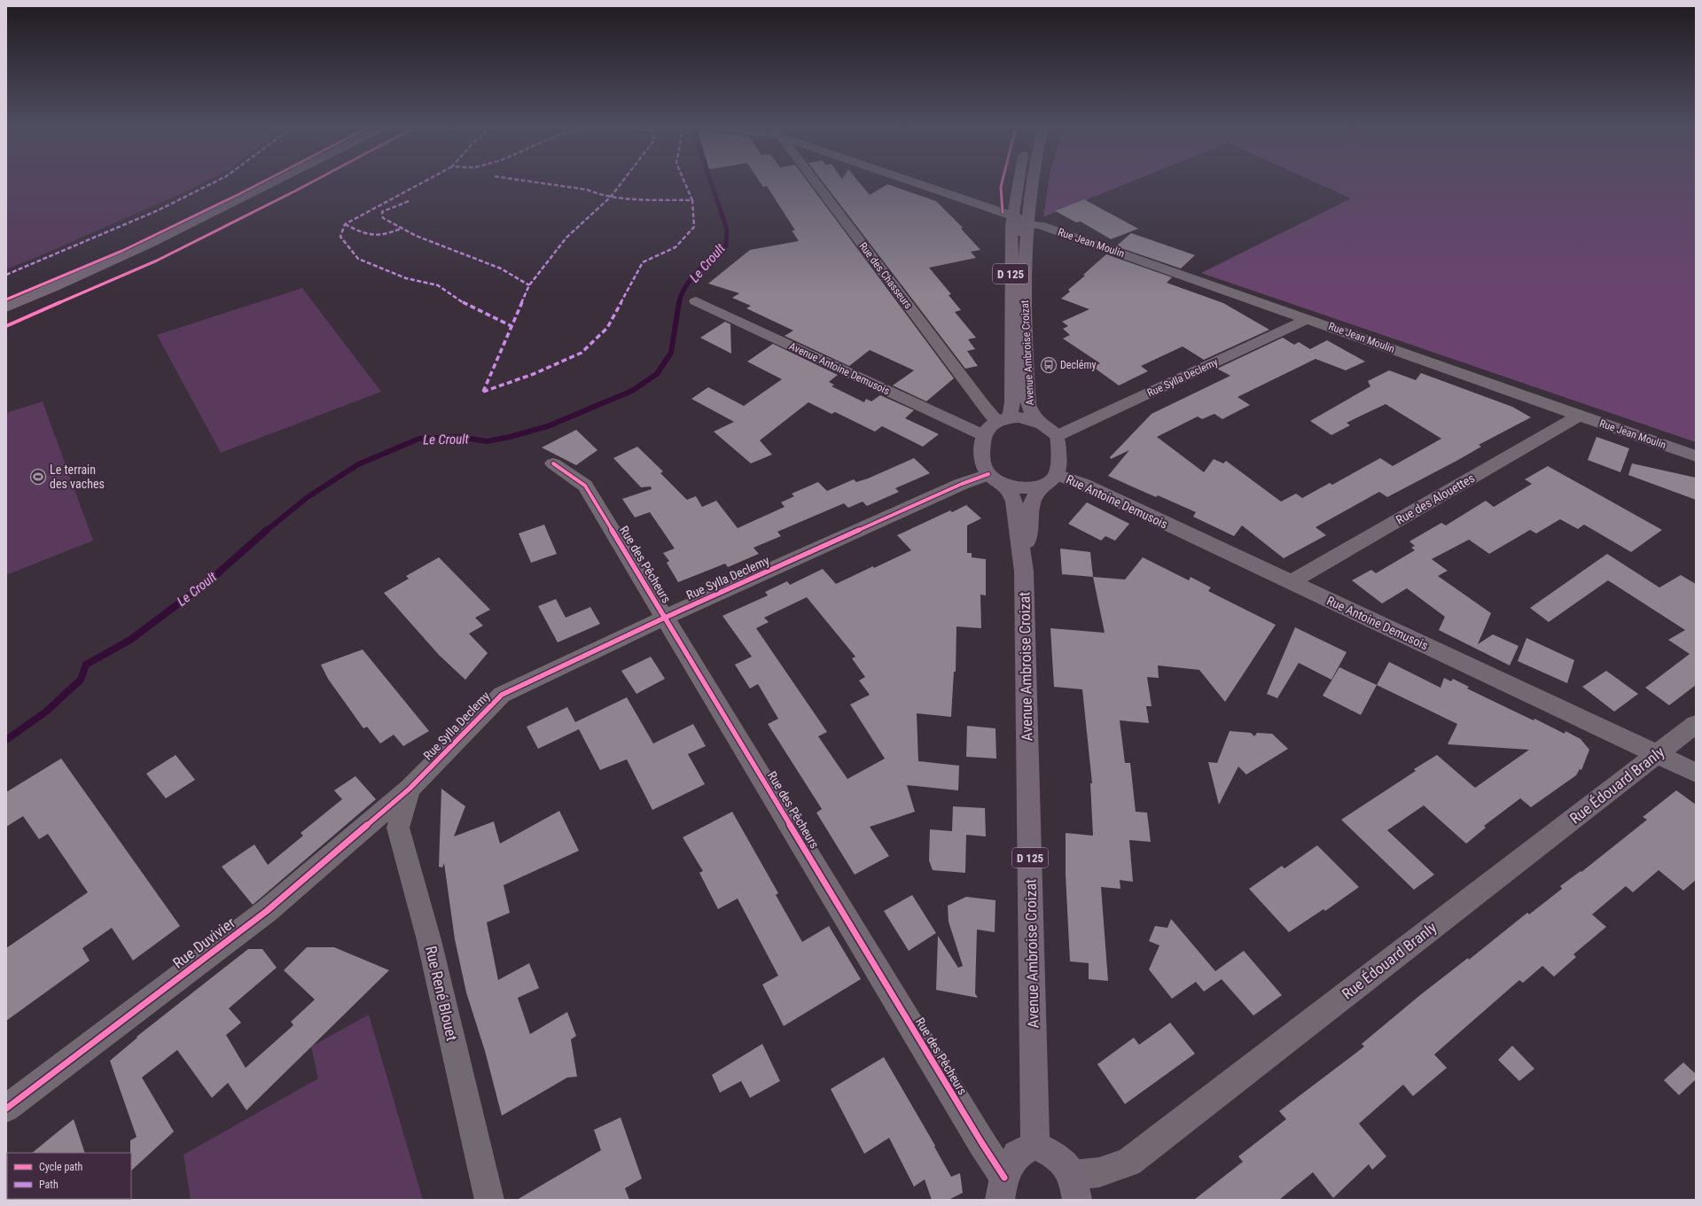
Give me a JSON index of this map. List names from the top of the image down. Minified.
{"streets":{"main road":["D 125","Avenue Ambroise Croizat"],"street":["Rue Jean Moulin","Rue des Chasseurs","Avenue Antoine Demusois","Rue Sylla Declemy","Rue des Alouettes","Rue Antoine Demusois","Rue des Pêcheurs","Rue Édouard Branly","Rue Duvivier","Rue René Blouet"]},"crossings":[["Rue Jean Moulin","Avenue Ambroise Croizat"],["Rue Jean Moulin","Rue Sylla Declemy"],["Rue Jean Moulin","Rue des Alouettes"],["Rue des Chasseurs","Avenue Ambroise Croizat"],["Rue des Chasseurs","Avenue Antoine Demusois"],["Rue des Chasseurs","Rue Sylla Declemy"],["Rue des Chasseurs","Rue Antoine Demusois"],["Avenue Ambroise Croizat","Avenue Antoine Demusois"],["Avenue Ambroise Croizat","Rue Sylla Declemy"],["Avenue Ambroise Croizat","Rue Antoine Demusois"],["Avenue Antoine Demusois","Rue Sylla Declemy"],["Avenue Antoine Demusois","Rue Antoine Demusois"],["Rue Sylla Declemy","Rue Antoine Demusois"],["Rue Sylla Declemy","Rue des Pêcheurs"],["Rue Sylla Declemy","Rue Duvivier"],["Rue Sylla Declemy","Rue René Blouet"],["Rue des Alouettes","Rue Antoine Demusois"],["Rue Antoine Demusois","Rue Édouard Branly"],["Rue Duvivier","Rue René Blouet"]],"water":["Le Croult"],"places":{"bus stop":["Declémy"],"sports":["Le terrain des vaches"]},"legend":["Cycle path","Path"]}
